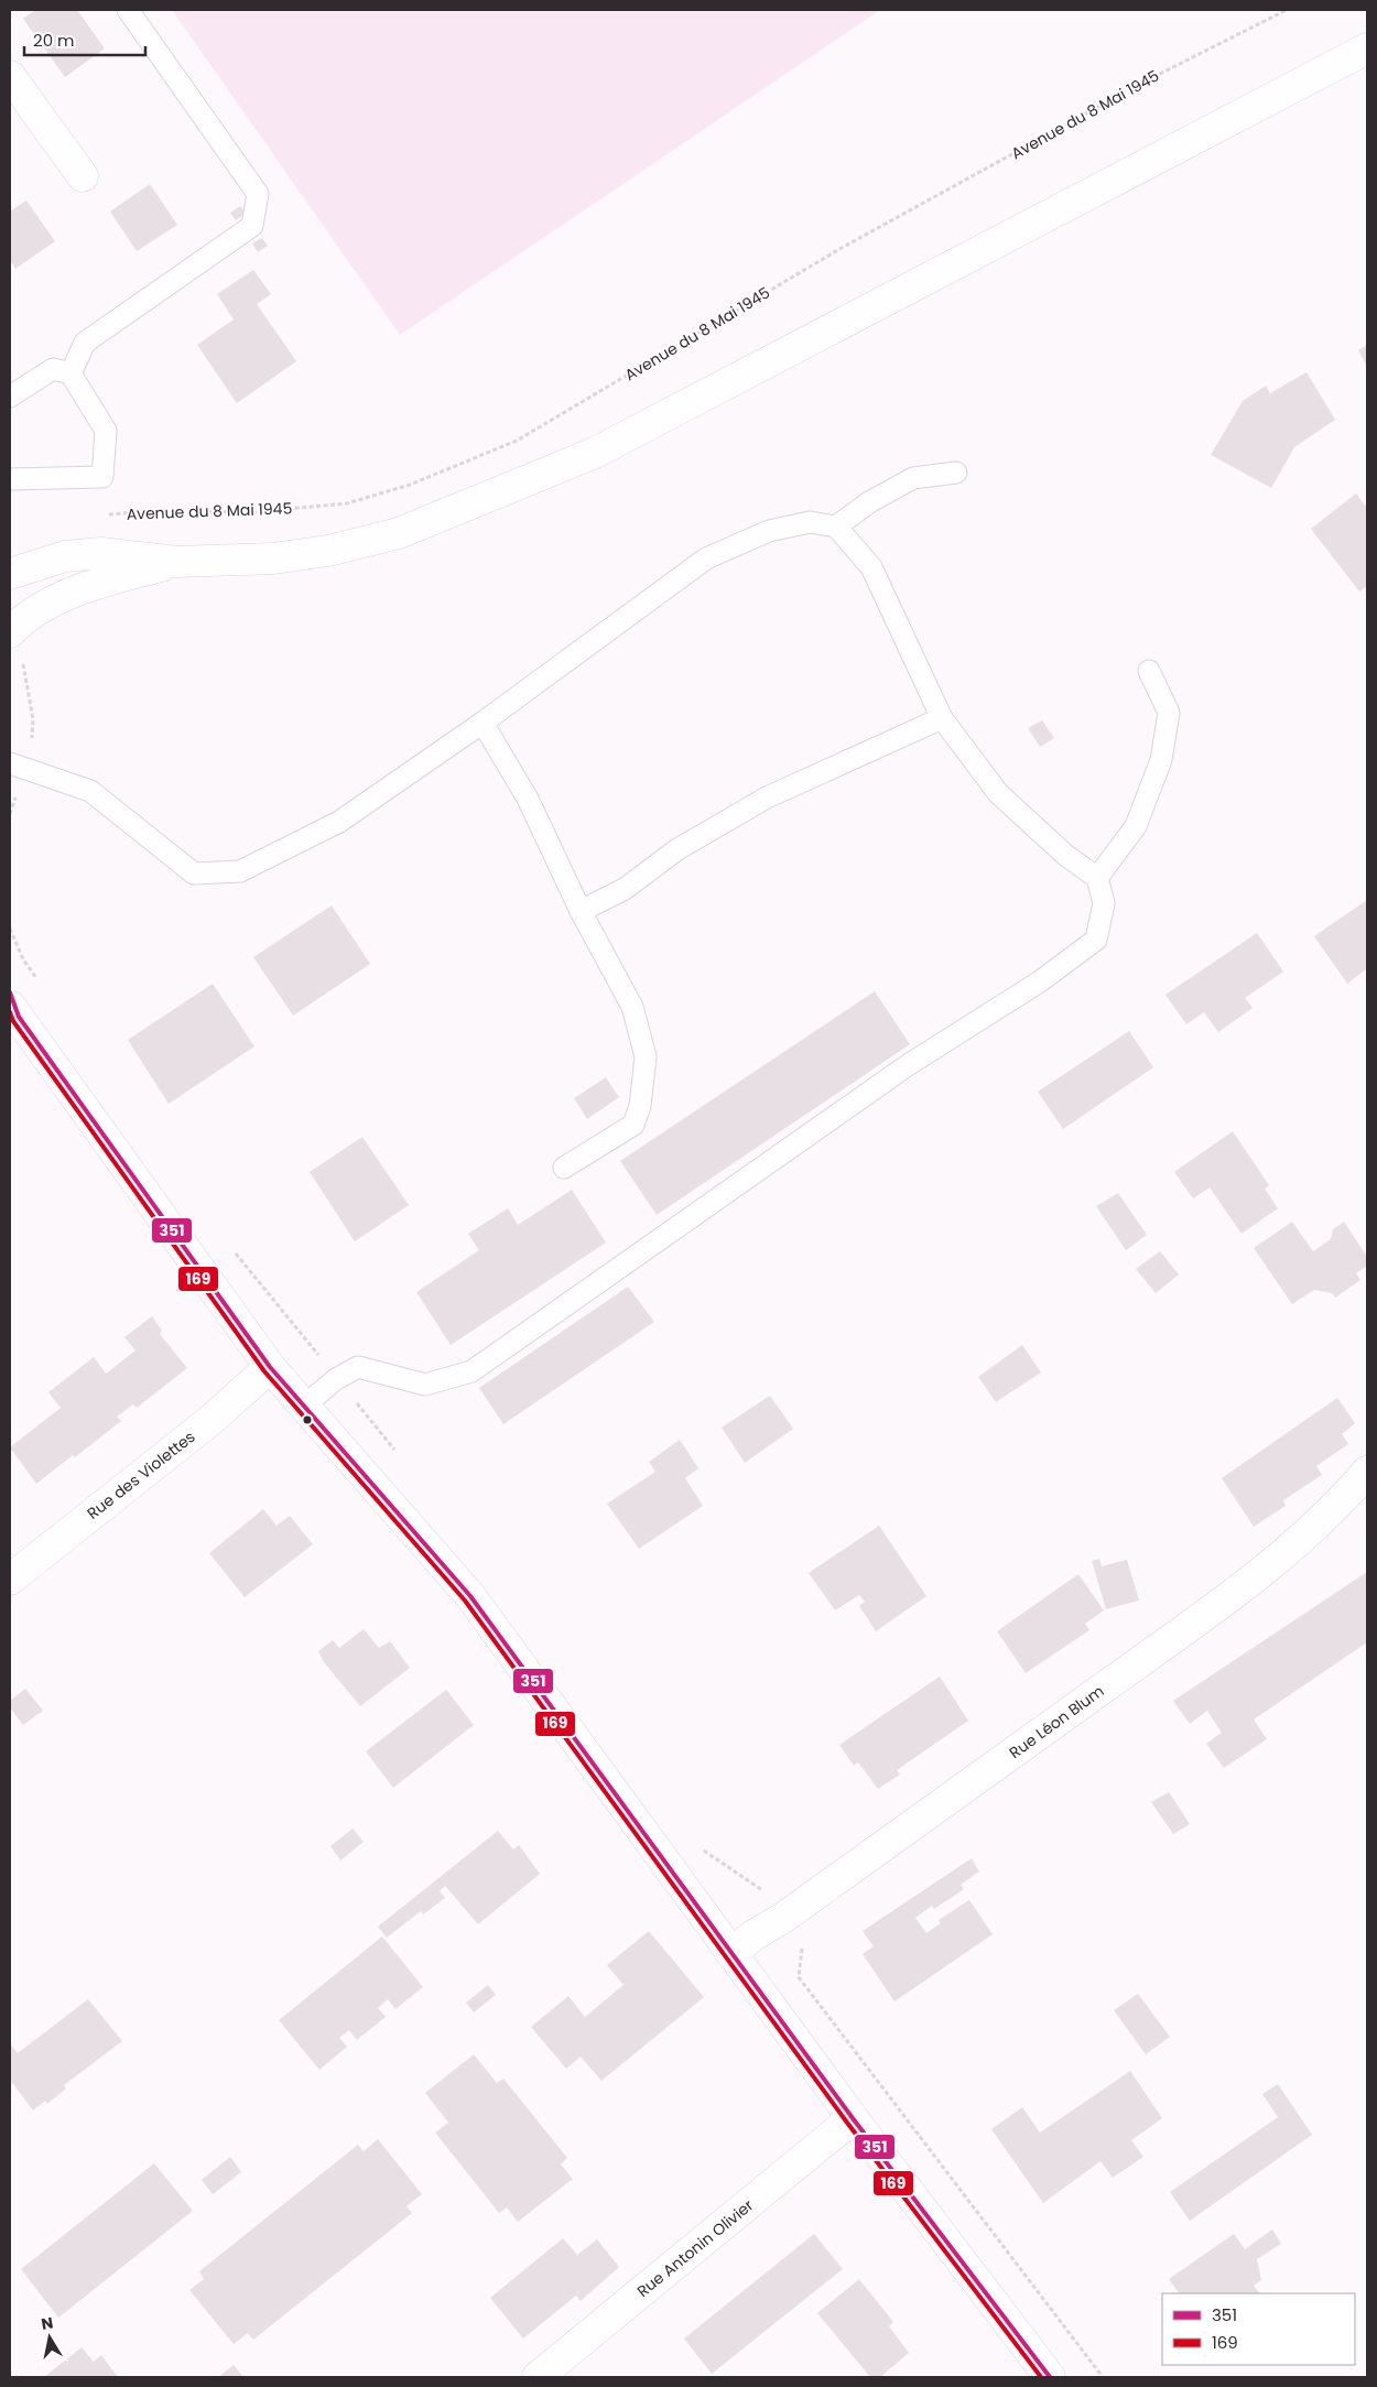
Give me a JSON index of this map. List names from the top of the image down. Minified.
{"streets":{"main road":["Rue des Violettes","Rue Léon Blum","Rue Antonin Olivier"],"path":["Avenue du 8 Mai 1945"]},"lines":["transit line 351","transit line 169"],"legend":["351","169"],"scale_bar":"20 m","north":"top"}
